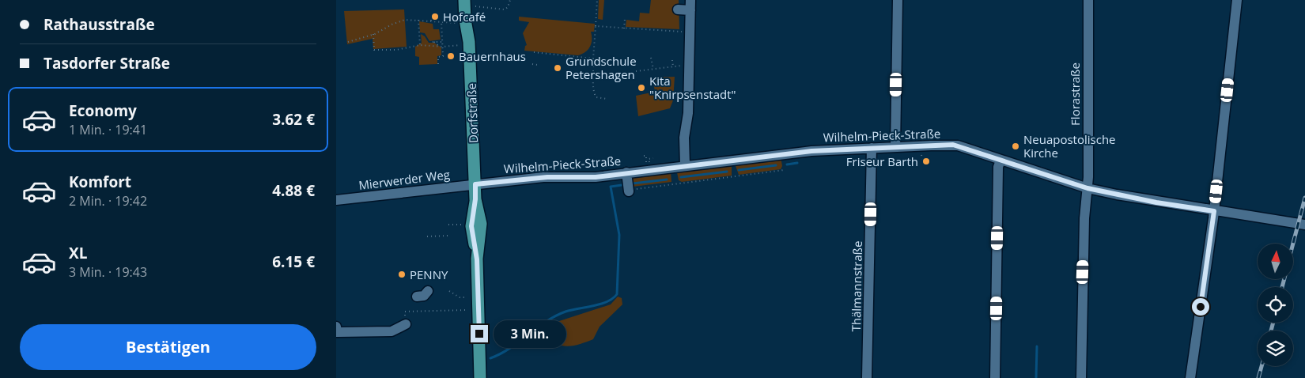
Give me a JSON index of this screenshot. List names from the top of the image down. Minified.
{"streets":{"main road":["Dorfstraße"],"street":["Florastraße","Wilhelm-Pieck-Straße","Mierwerder Weg","Thälmannstraße"]},"crossings":[["Florastraße","Wilhelm-Pieck-Straße"],["Dorfstraße","Wilhelm-Pieck-Straße"],["Dorfstraße","Mierwerder Weg"],["Wilhelm-Pieck-Straße","Mierwerder Weg"],["Wilhelm-Pieck-Straße","Thälmannstraße"]],"places":["Hofcafé","Bauernhaus","Grundschule Petershagen","Kita \"Knirpsenstadt\"","Neuapostolische Kirche","Friseur Barth","PENNY"],"north":"top","page":{"banner":["Rathausstraße","Tasdorfer Straße"],"list":[{"name":"Economy","note":"1 Min. · 19:41","value":"3.62 €"},{"name":"Komfort","note":"2 Min. · 19:42","value":"4.88 €"},{"name":"XL","note":"3 Min. · 19:43","value":"6.15 €"}],"buttons":"Bestätigen","bubble":"3 Min."}}
